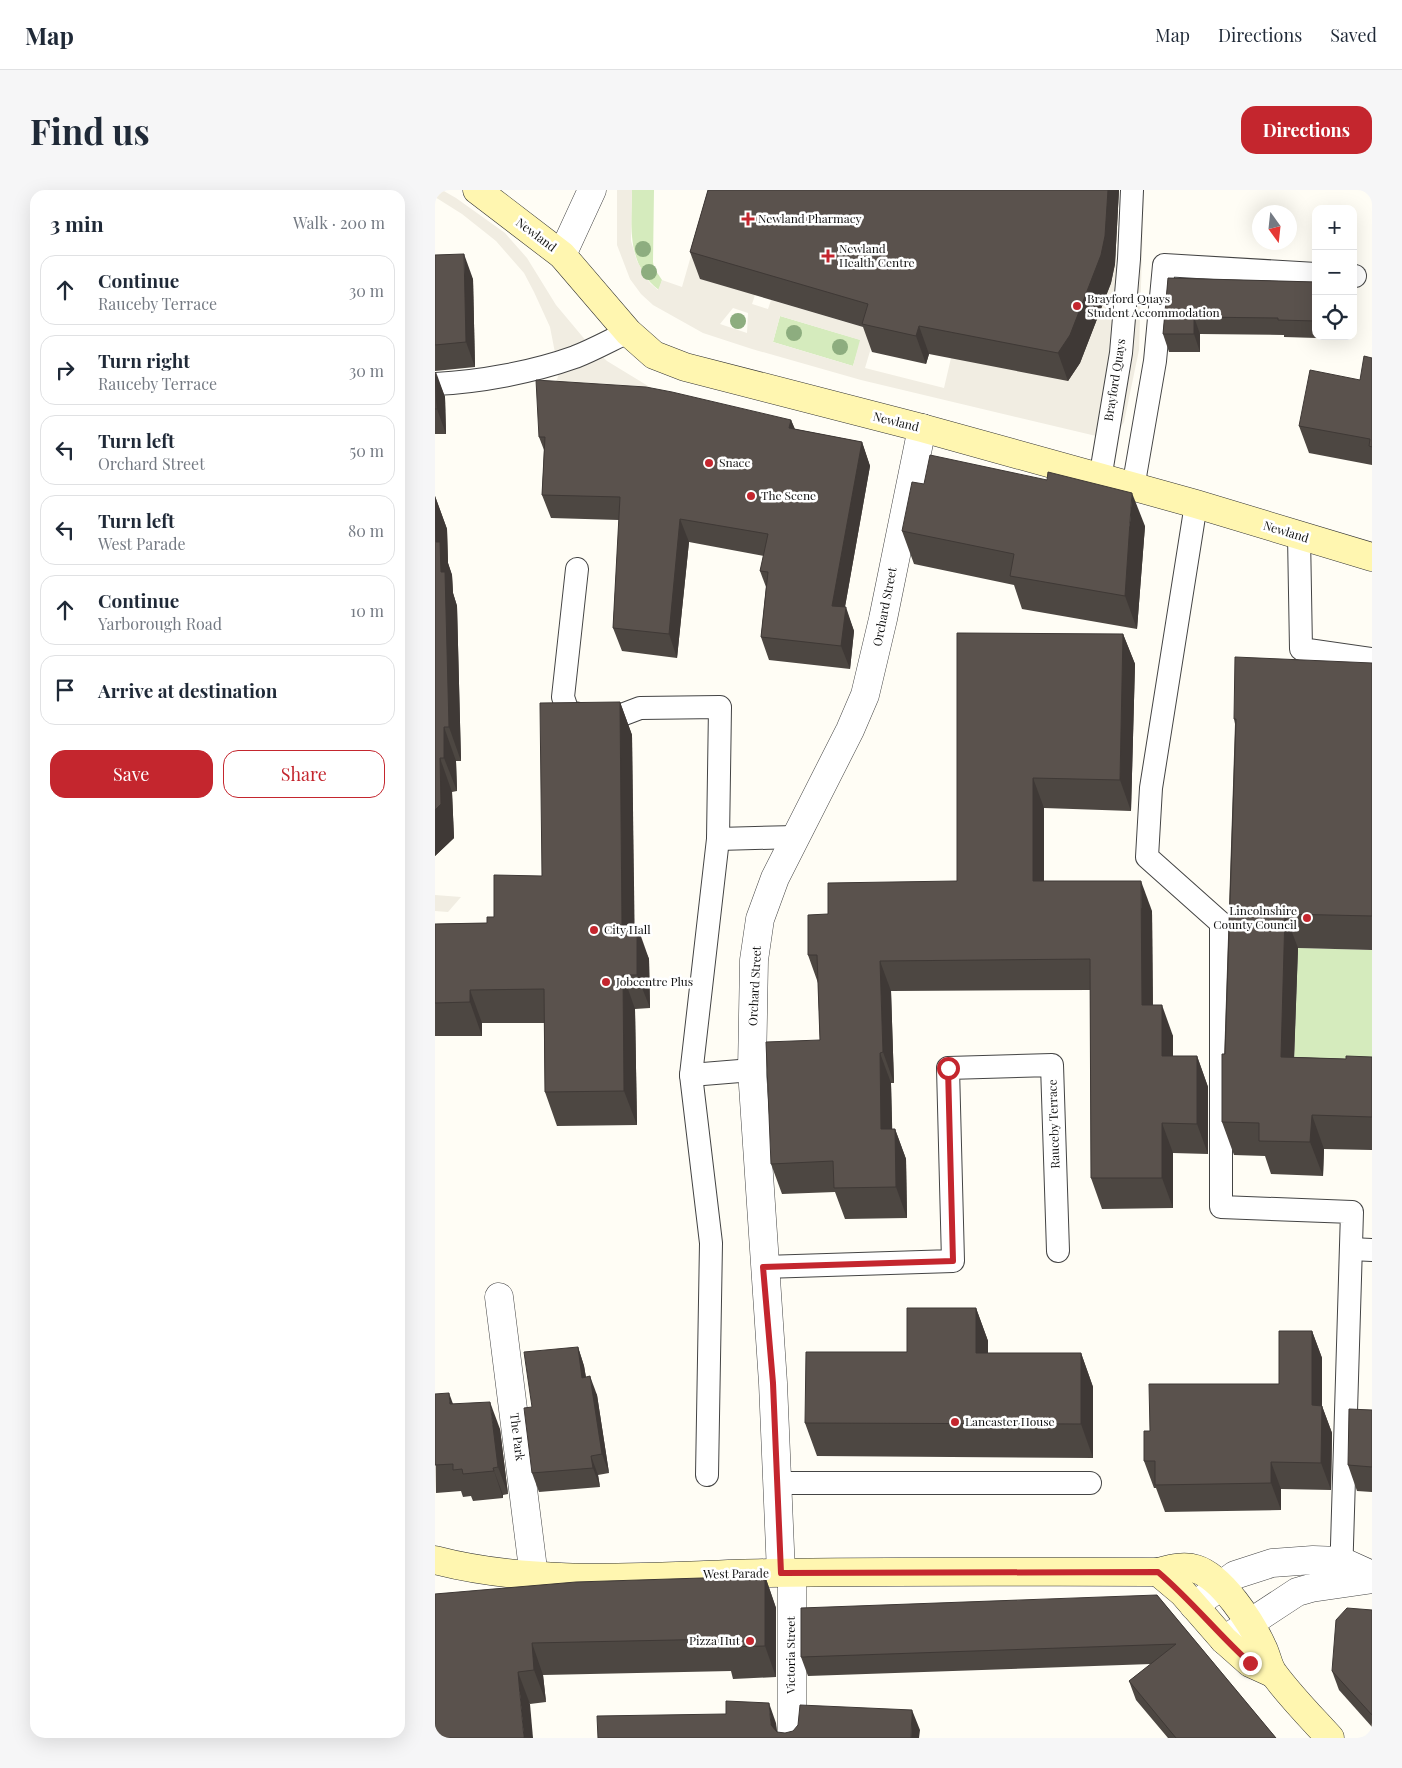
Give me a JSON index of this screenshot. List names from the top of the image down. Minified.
{"streets":{"main road":["Newland","West Parade"],"street":["Orchard Street","The Park","Victoria Street"],"lane":["Brayford Quays","Rauceby Terrace"]},"crossings":[["Newland","Brayford Quays"],["Newland","Orchard Street"],["Orchard Street","Rauceby Terrace"],["Orchard Street","West Parade"],["Orchard Street","Victoria Street"],["The Park","West Parade"],["West Parade","Victoria Street"]],"places":{"health":["Newland Pharmacy","Newland Health Centre"],"other":["Brayford Quays Student Accommodation","Snacc","The Scene","Lincolnshire County Council","City Hall","Jobcentre Plus","Lancaster House","Pizza Hut"]},"north":"bottom","page":{"header":"Map","nav":["Map","Directions","Saved"],"buttons":["Directions",["Save","Share"]],"title":"Find us","heading":["3 min","Walk · 200 m"],"map_buttons":["+","−"],"list":[["Continue","Rauceby Terrace","30 m"],["Turn right","Rauceby Terrace","30 m"],["Turn left","Orchard Street","50 m"],["Turn left","West Parade","80 m"],["Continue","Yarborough Road","10 m"],"Arrive at destination"]}}
